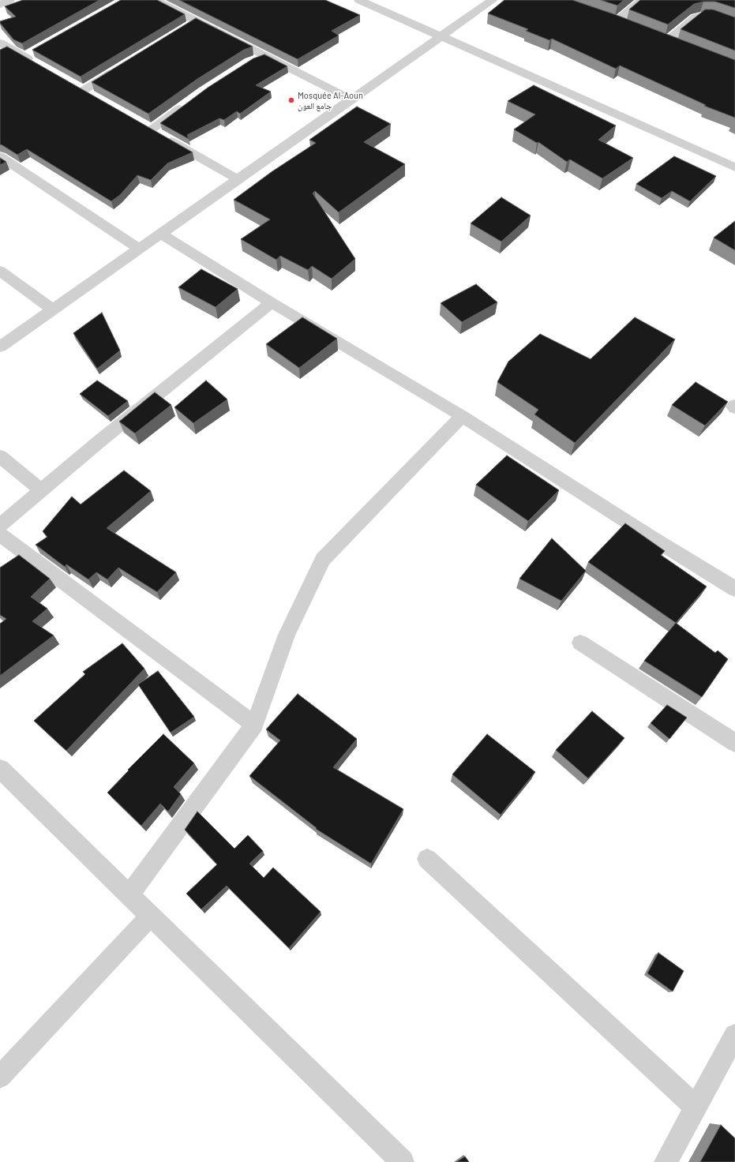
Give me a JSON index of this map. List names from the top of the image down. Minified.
{"places":["Mosquée Al-Aoun جامع العون"]}
